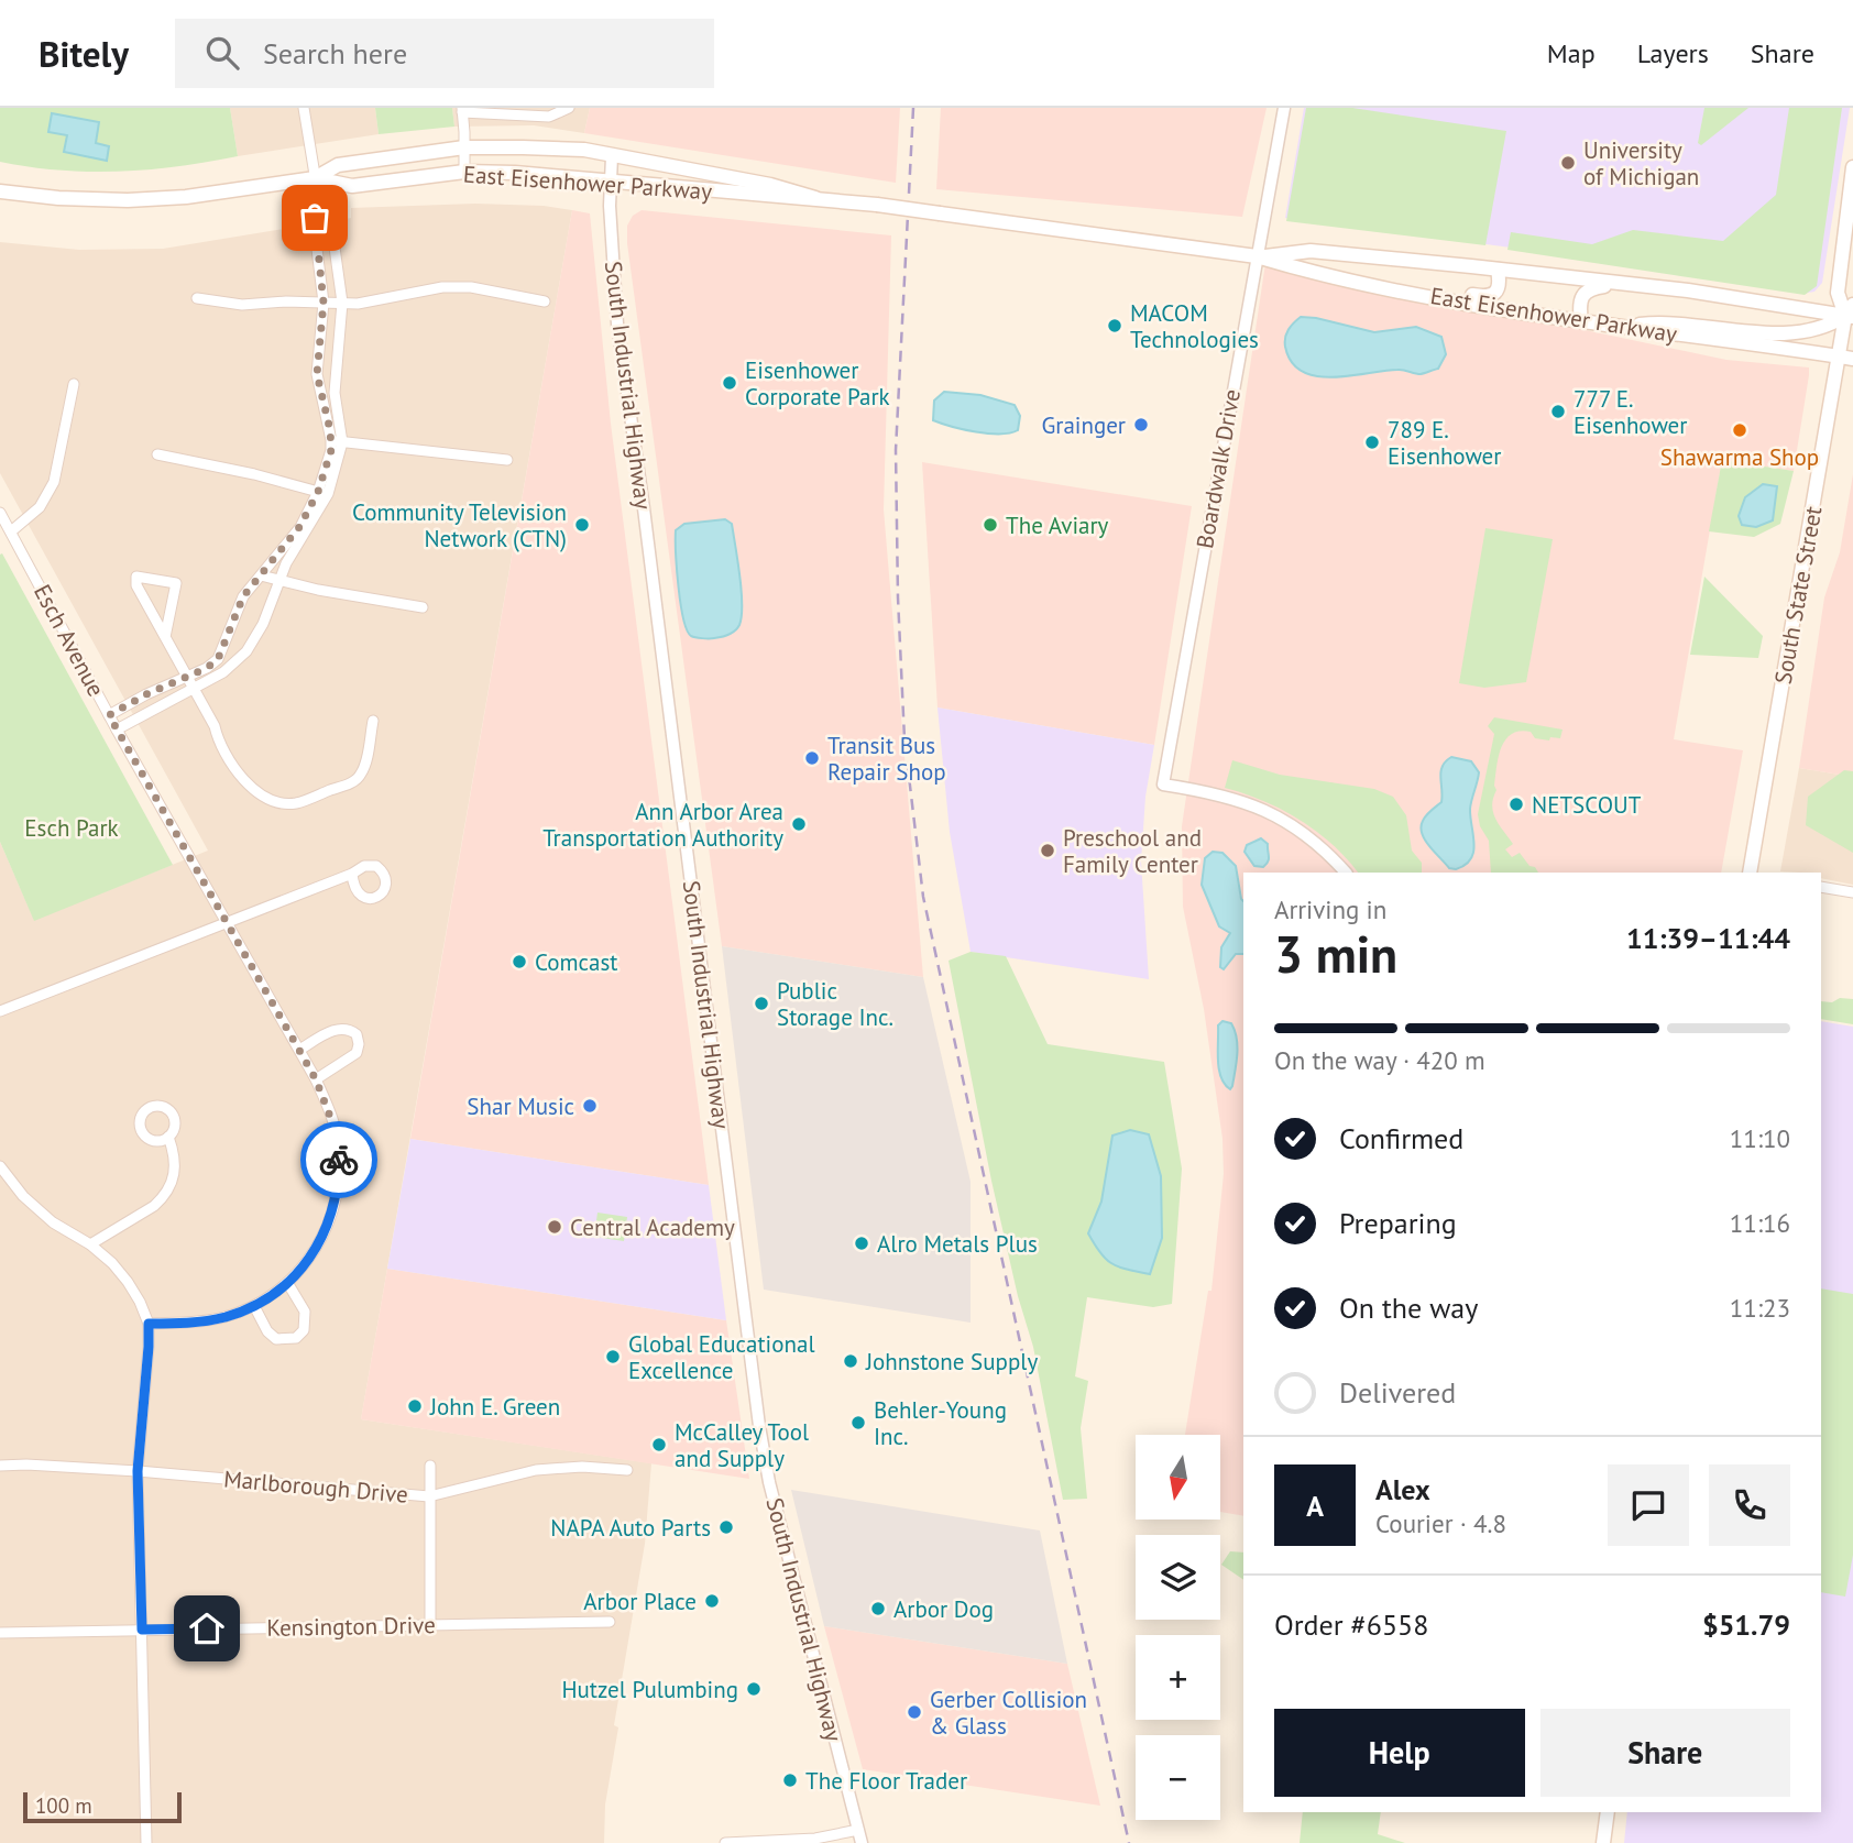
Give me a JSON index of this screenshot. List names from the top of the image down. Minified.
{"streets":{"main road":["East Eisenhower Parkway","South State Street"],"street":["South Industrial Highway","Boardwalk Drive","Esch Avenue","Marlborough Drive","Kensington Drive"]},"crossings":[["East Eisenhower Parkway","South Industrial Highway"],["East Eisenhower Parkway","Boardwalk Drive"],["East Eisenhower Parkway","South State Street"]],"parks":["Esch Park"],"places":["University of Michigan","MACOM Technologies","Eisenhower Corporate Park","777 E. Eisenhower","Grainger","Shawarma Shop","789 E. Eisenhower","Community Television Network (CTN)","The Aviary","Transit Bus Repair Shop","NETSCOUT","Ann Arbor Area Transportation Authority","Preschool and Family Center","Comcast","Public Storage Inc.","Shar Music","Central Academy","Alro Metals Plus","Global Educational Excellence","Johnstone Supply","John E. Green","Behler-Young Inc.","McCalley Tool and Supply","NAPA Auto Parts","Arbor Place","Arbor Dog","Hutzel Pulumbing","Gerber Collision & Glass","The Floor Trader"],"scale_bar":"100 m","north":"bottom","page":{"header":"Bitely","search":"Search here","nav":["Map","Layers","Share"],"heading":["3 min","Arriving in","11:39–11:44"],"panel":["Alex","Courier · 4.8","Order #6558","$51.79"],"bar":"On the way · 420 m","list":[["Confirmed","11:10"],["Preparing","11:16"],["On the way","11:23"],"Delivered"],"map_buttons":["+","−"],"round":"A","buttons":["Help","Share"],"scale":"100 m"}}
